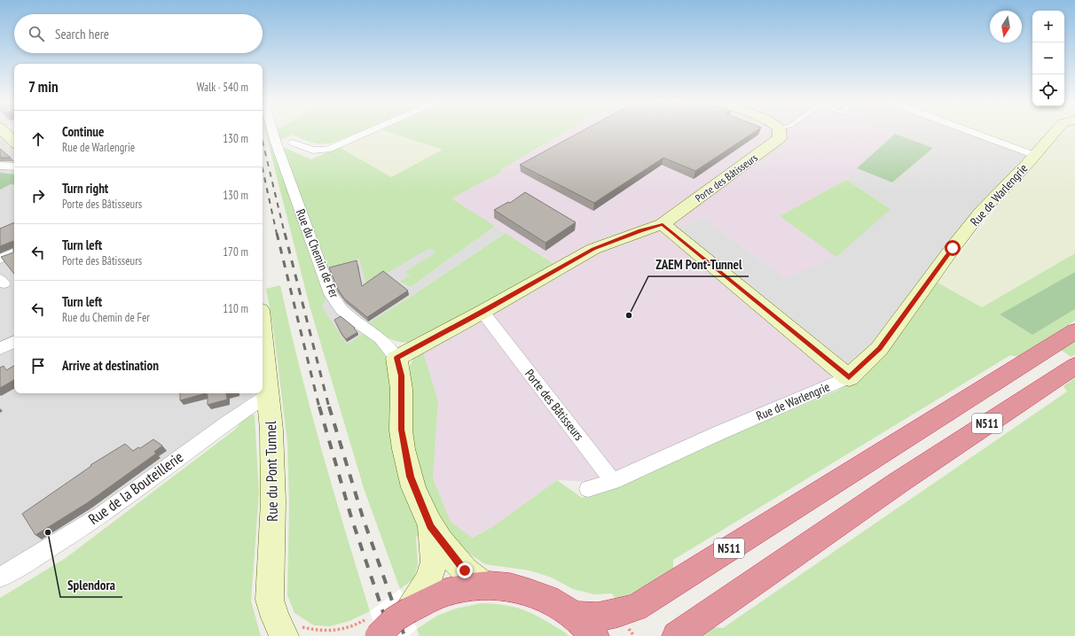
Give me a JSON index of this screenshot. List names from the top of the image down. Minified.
{"streets":{"highway":["N511"],"street":["Porte des Bâtisseurs","Rue de Warlengrie","Rue du Chemin de Fer","Rue du Pont Tunnel","Rue de la Bouteillerie"]},"crossings":[["Porte des Bâtisseurs","Rue de Warlengrie"],["Porte des Bâtisseurs","Rue du Chemin de Fer"],["Rue du Pont Tunnel","Rue de la Bouteillerie"]],"places":["ZAEM Pont-Tunnel","Splendora"],"north":"bottom","page":{"map_buttons":["+","−"],"search":"Search here","heading":["7 min","Walk · 540 m"],"list":[["Continue","Rue de Warlengrie","130 m"],["Turn right","Porte des Bâtisseurs","130 m"],["Turn left","Porte des Bâtisseurs","170 m"],["Turn left","Rue du Chemin de Fer","110 m"],"Arrive at destination"]}}
